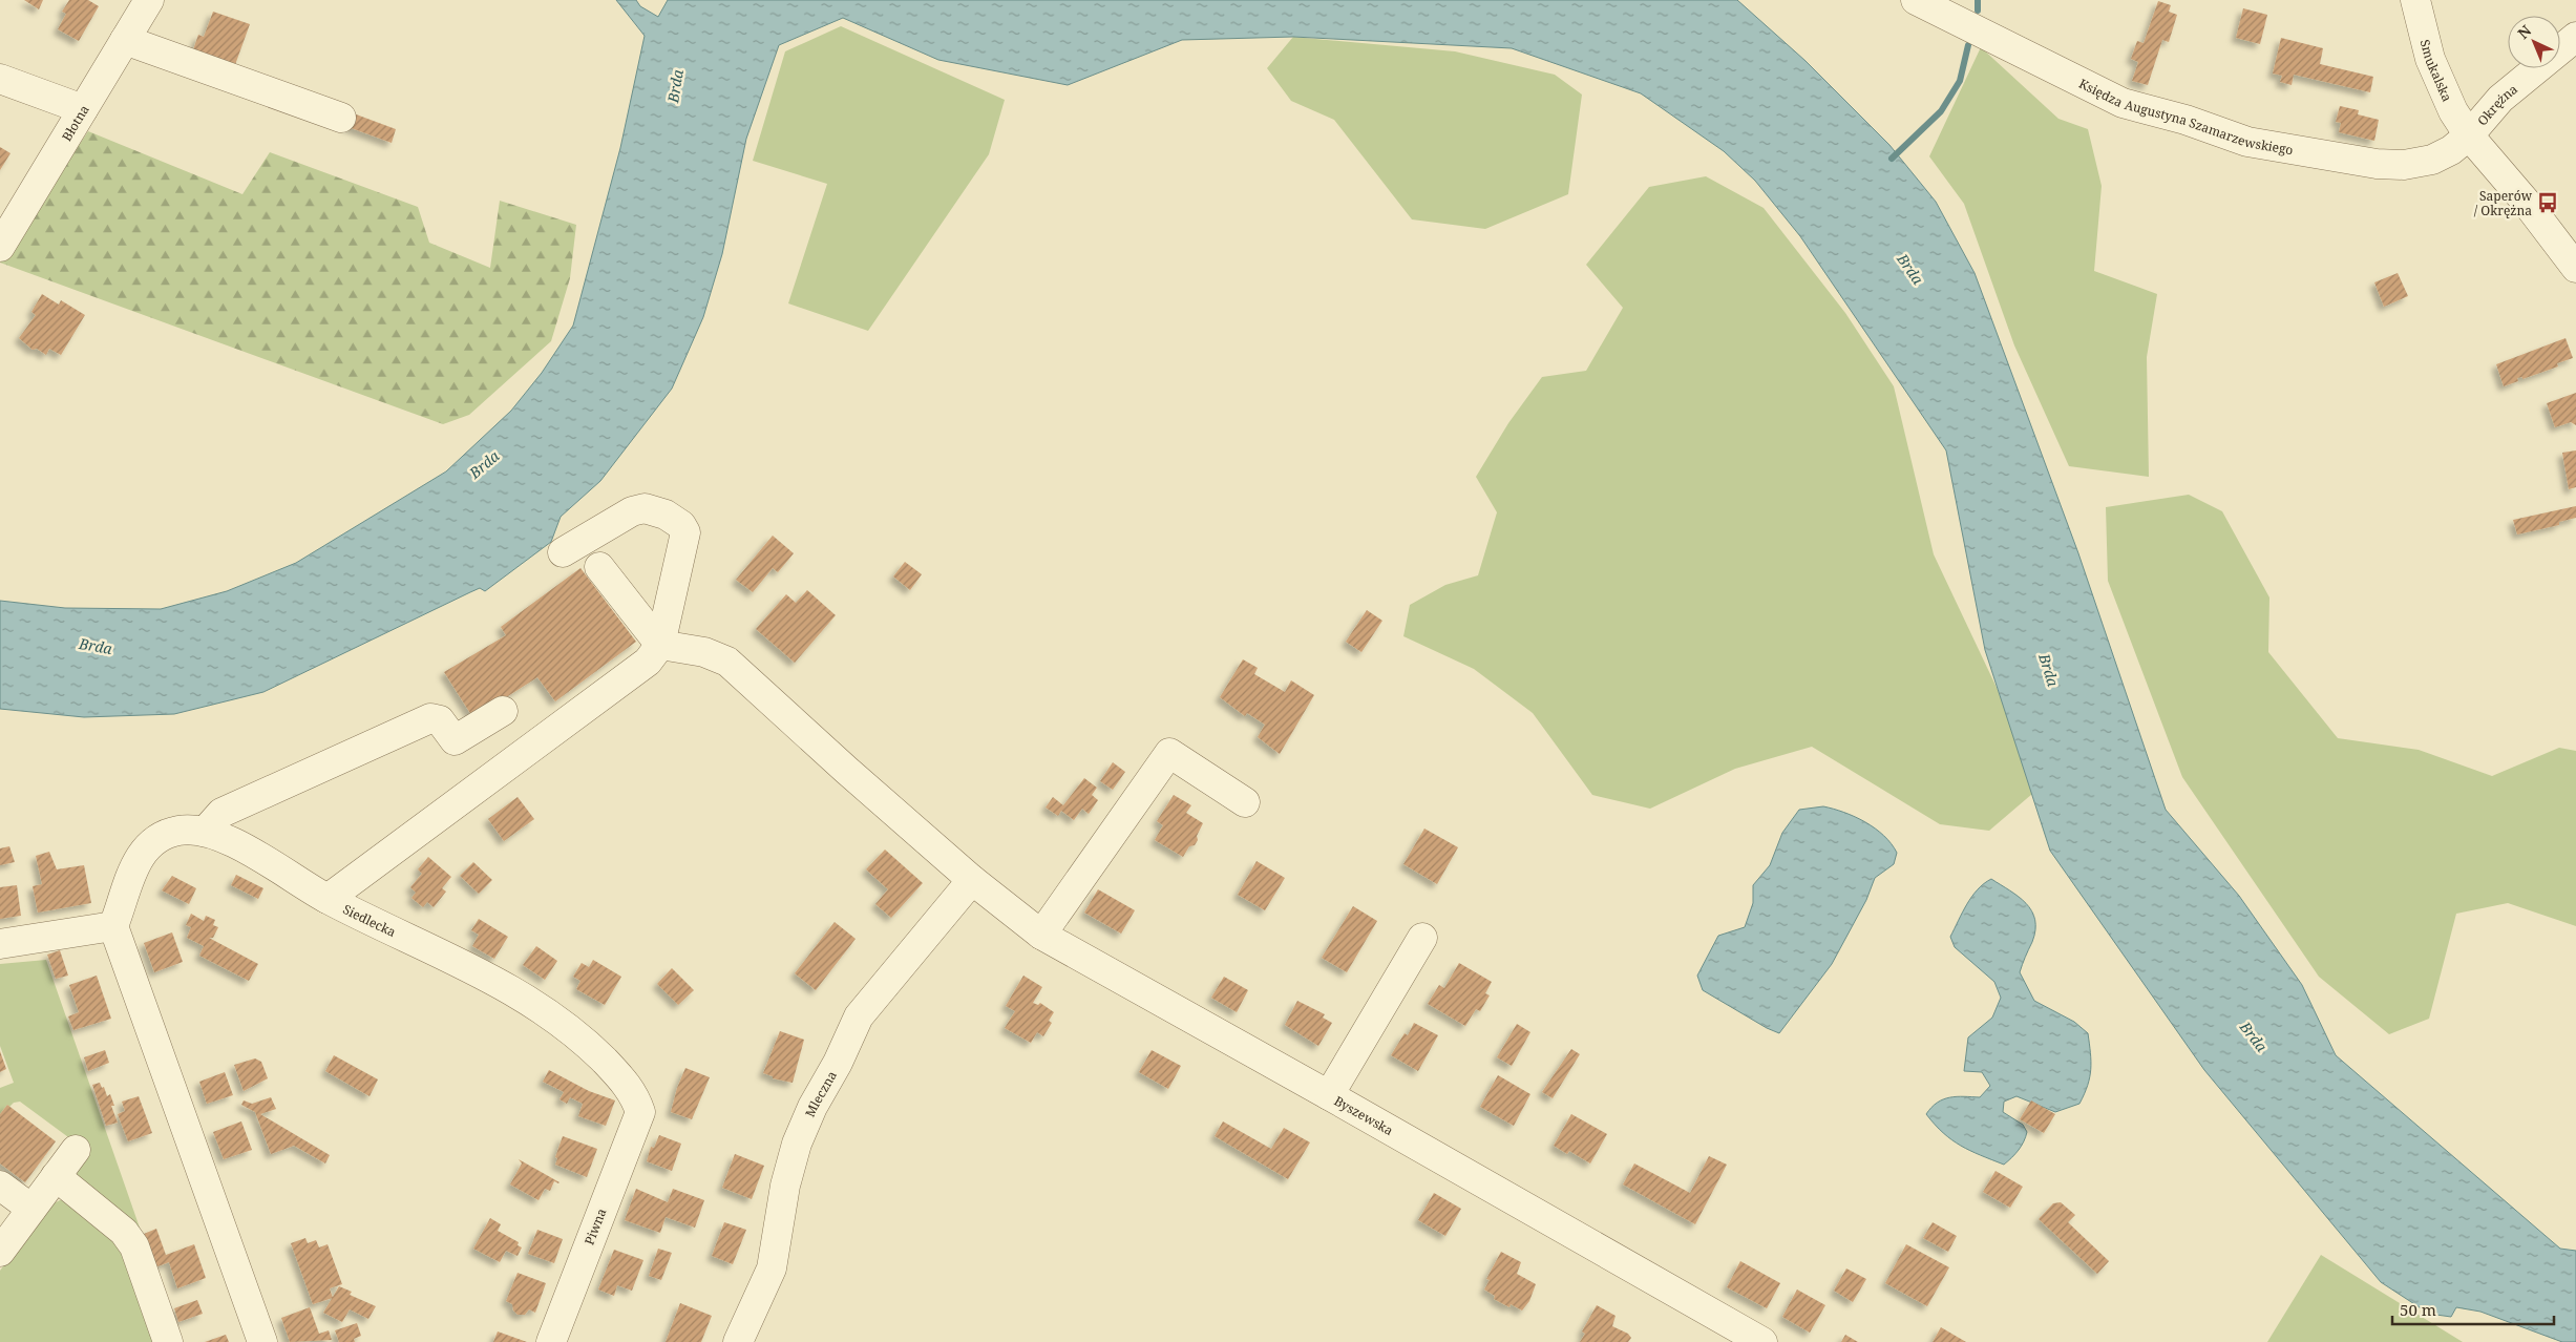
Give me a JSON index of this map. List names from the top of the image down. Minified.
{"streets":{"street":["Smukalska","Okrężna","Księdza Augustyna Szamarzewskiego","Błotna","Siedlecka","Mleczna","Byszewska","Piwna"]},"crossings":[["Smukalska","Okrężna"],["Smukalska","Księdza Augustyna Szamarzewskiego"],["Okrężna","Księdza Augustyna Szamarzewskiego"],["Siedlecka","Piwna"],["Mleczna","Byszewska"]],"water":["Brda"],"places":{"bus stop":["Saperów / Okrężna"]},"scale_bar":"50 m","north":"top left"}
